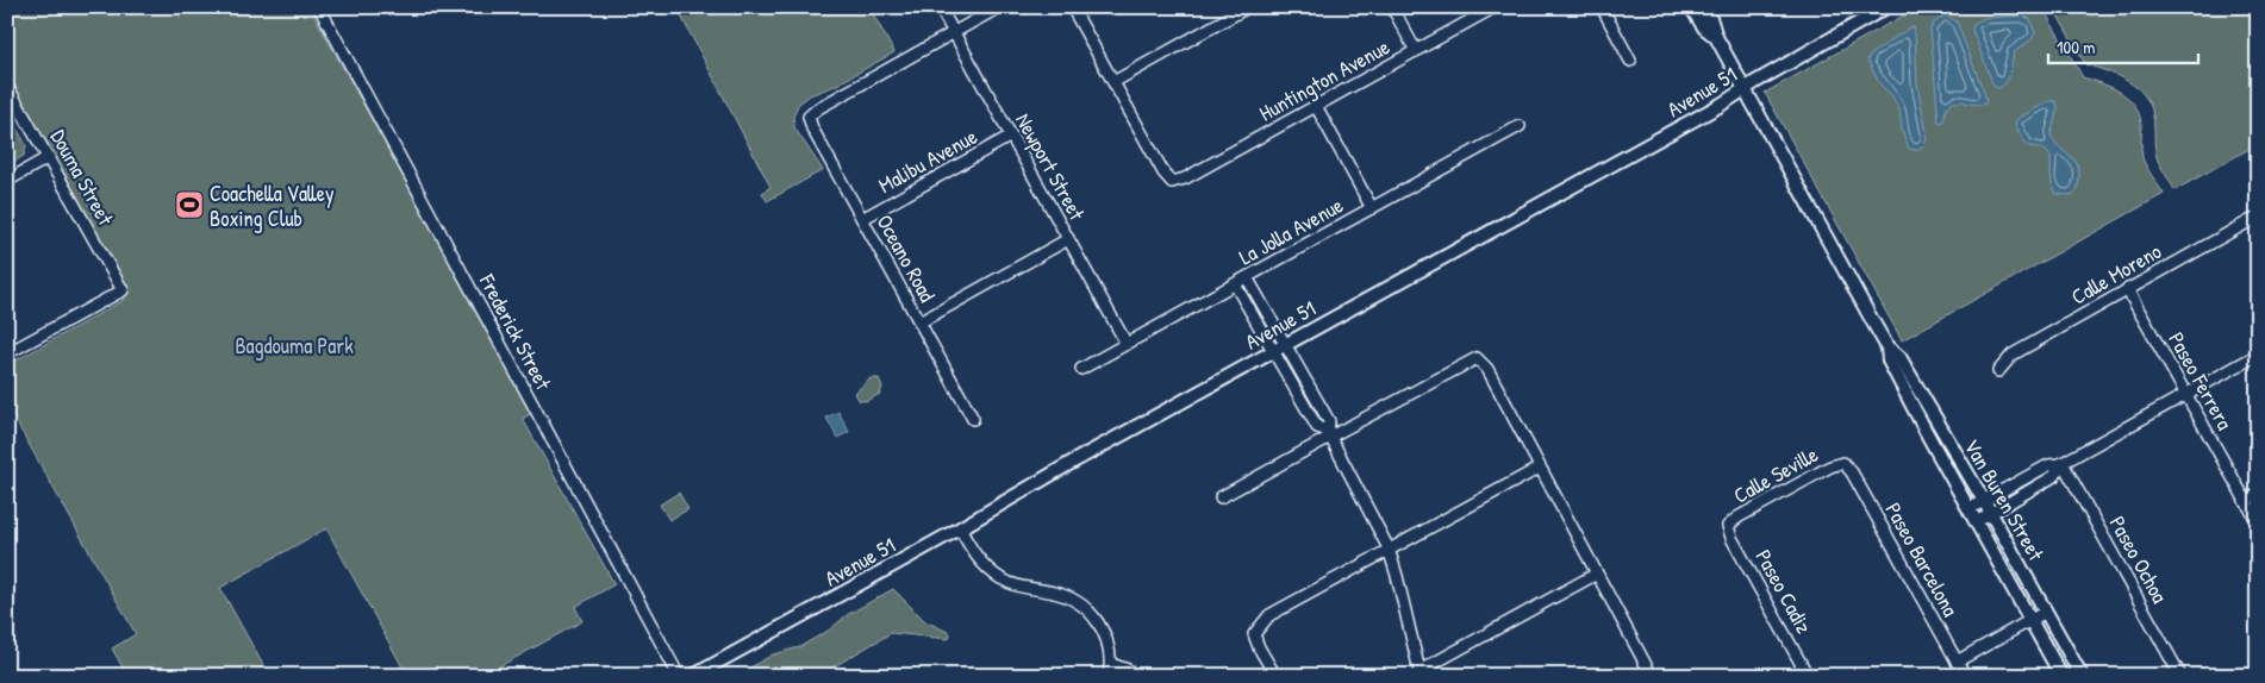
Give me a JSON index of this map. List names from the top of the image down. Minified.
{"streets":{"street":["Huntington Avenue","Avenue 51","Malibu Avenue","Newport Street","Douma Street","La Jolla Avenue","Oceano Road","Calle Moreno","Frederick Street","Paseo Ferrera","Calle Seville","Van Buren Street","Paseo Barcelona","Paseo Ochoa","Paseo Cadiz"]},"crossings":[["Avenue 51","Van Buren Street"],["Malibu Avenue","Newport Street"],["Malibu Avenue","Oceano Road"],["Newport Street","La Jolla Avenue"],["Newport Street","Oceano Road"],["Calle Moreno","Paseo Ferrera"],["Calle Seville","Paseo Barcelona"],["Calle Seville","Paseo Cadiz"]],"parks":["Bagdouma Park"],"places":{"sports":["Coachella Valley Boxing Club"]},"scale_bar":"100 m"}
